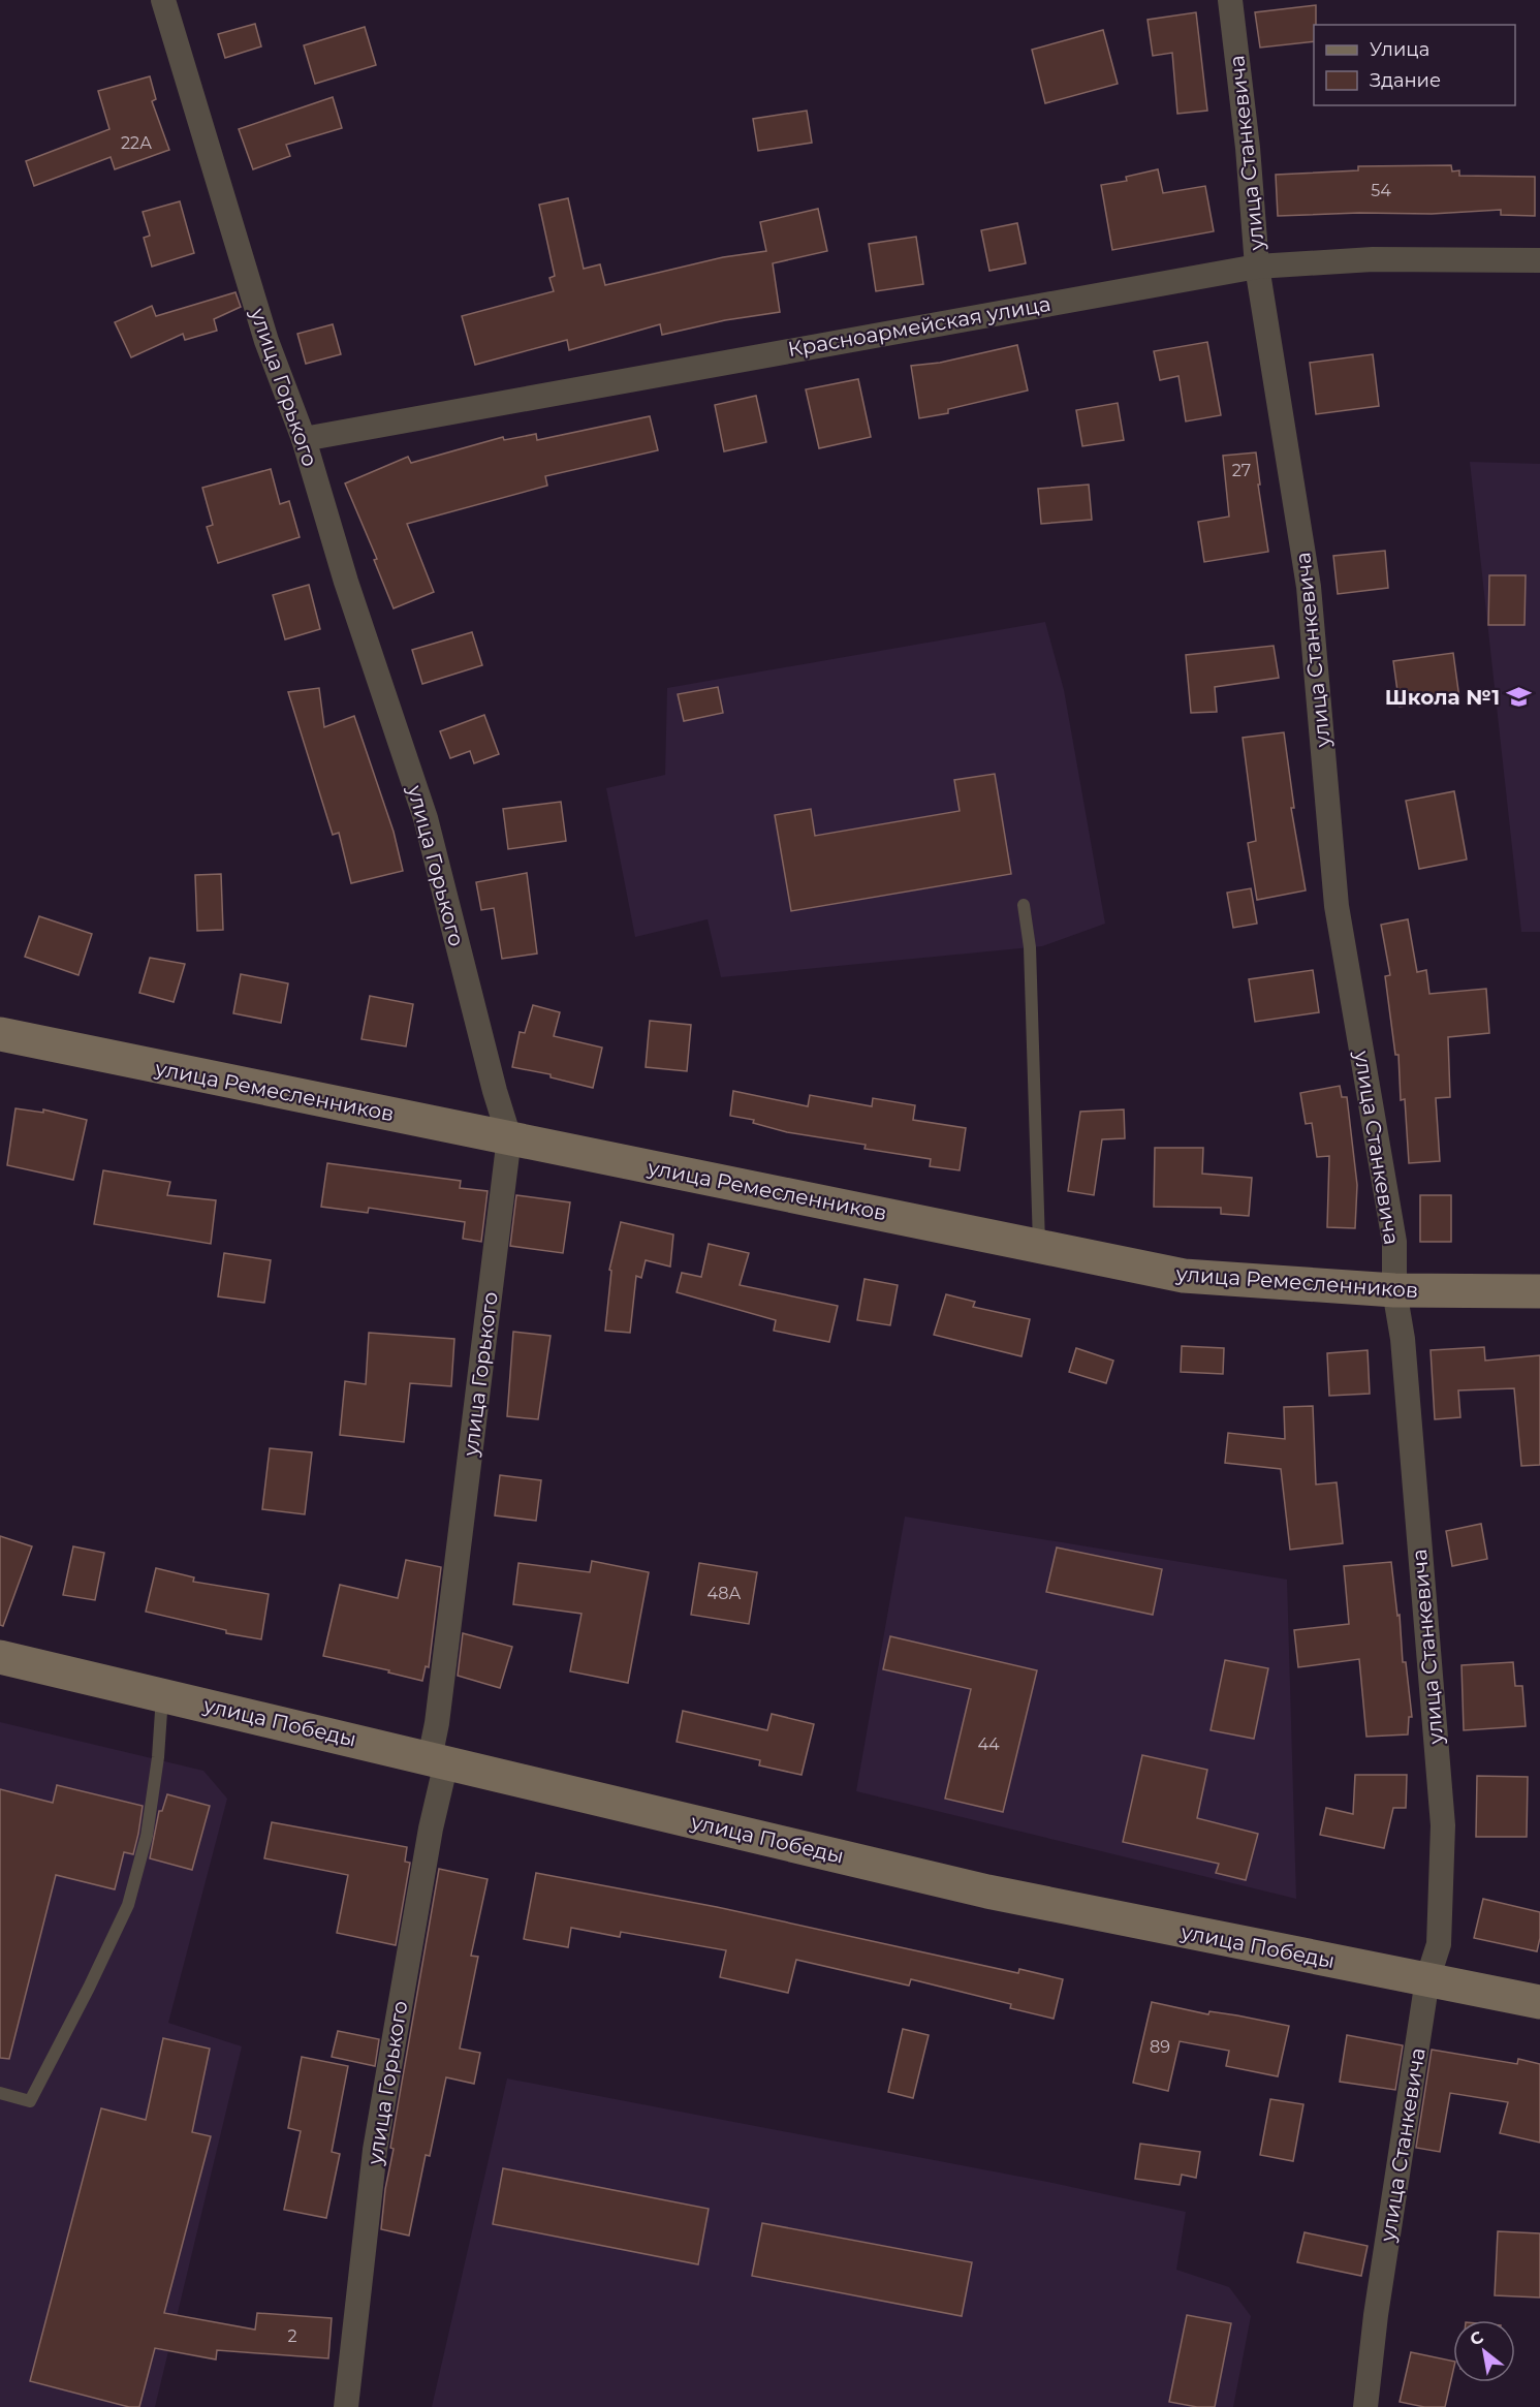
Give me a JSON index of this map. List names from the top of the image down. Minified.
{"streets":{"street":["улица Станкевича","Красноармейская улица","улица Горького","улица Ремесленников","улица Победы"]},"crossings":[["улица Станкевича","Красноармейская улица"],["улица Станкевича","улица Ремесленников"],["улица Станкевича","улица Победы"],["Красноармейская улица","улица Горького"],["улица Горького","улица Ремесленников"],["улица Горького","улица Победы"]],"places":{"school or university":["Школа №1"]},"house_numbers":["22А","54","27","48А","44","89","2"],"legend":["Улица","Здание"],"north":"top left"}
